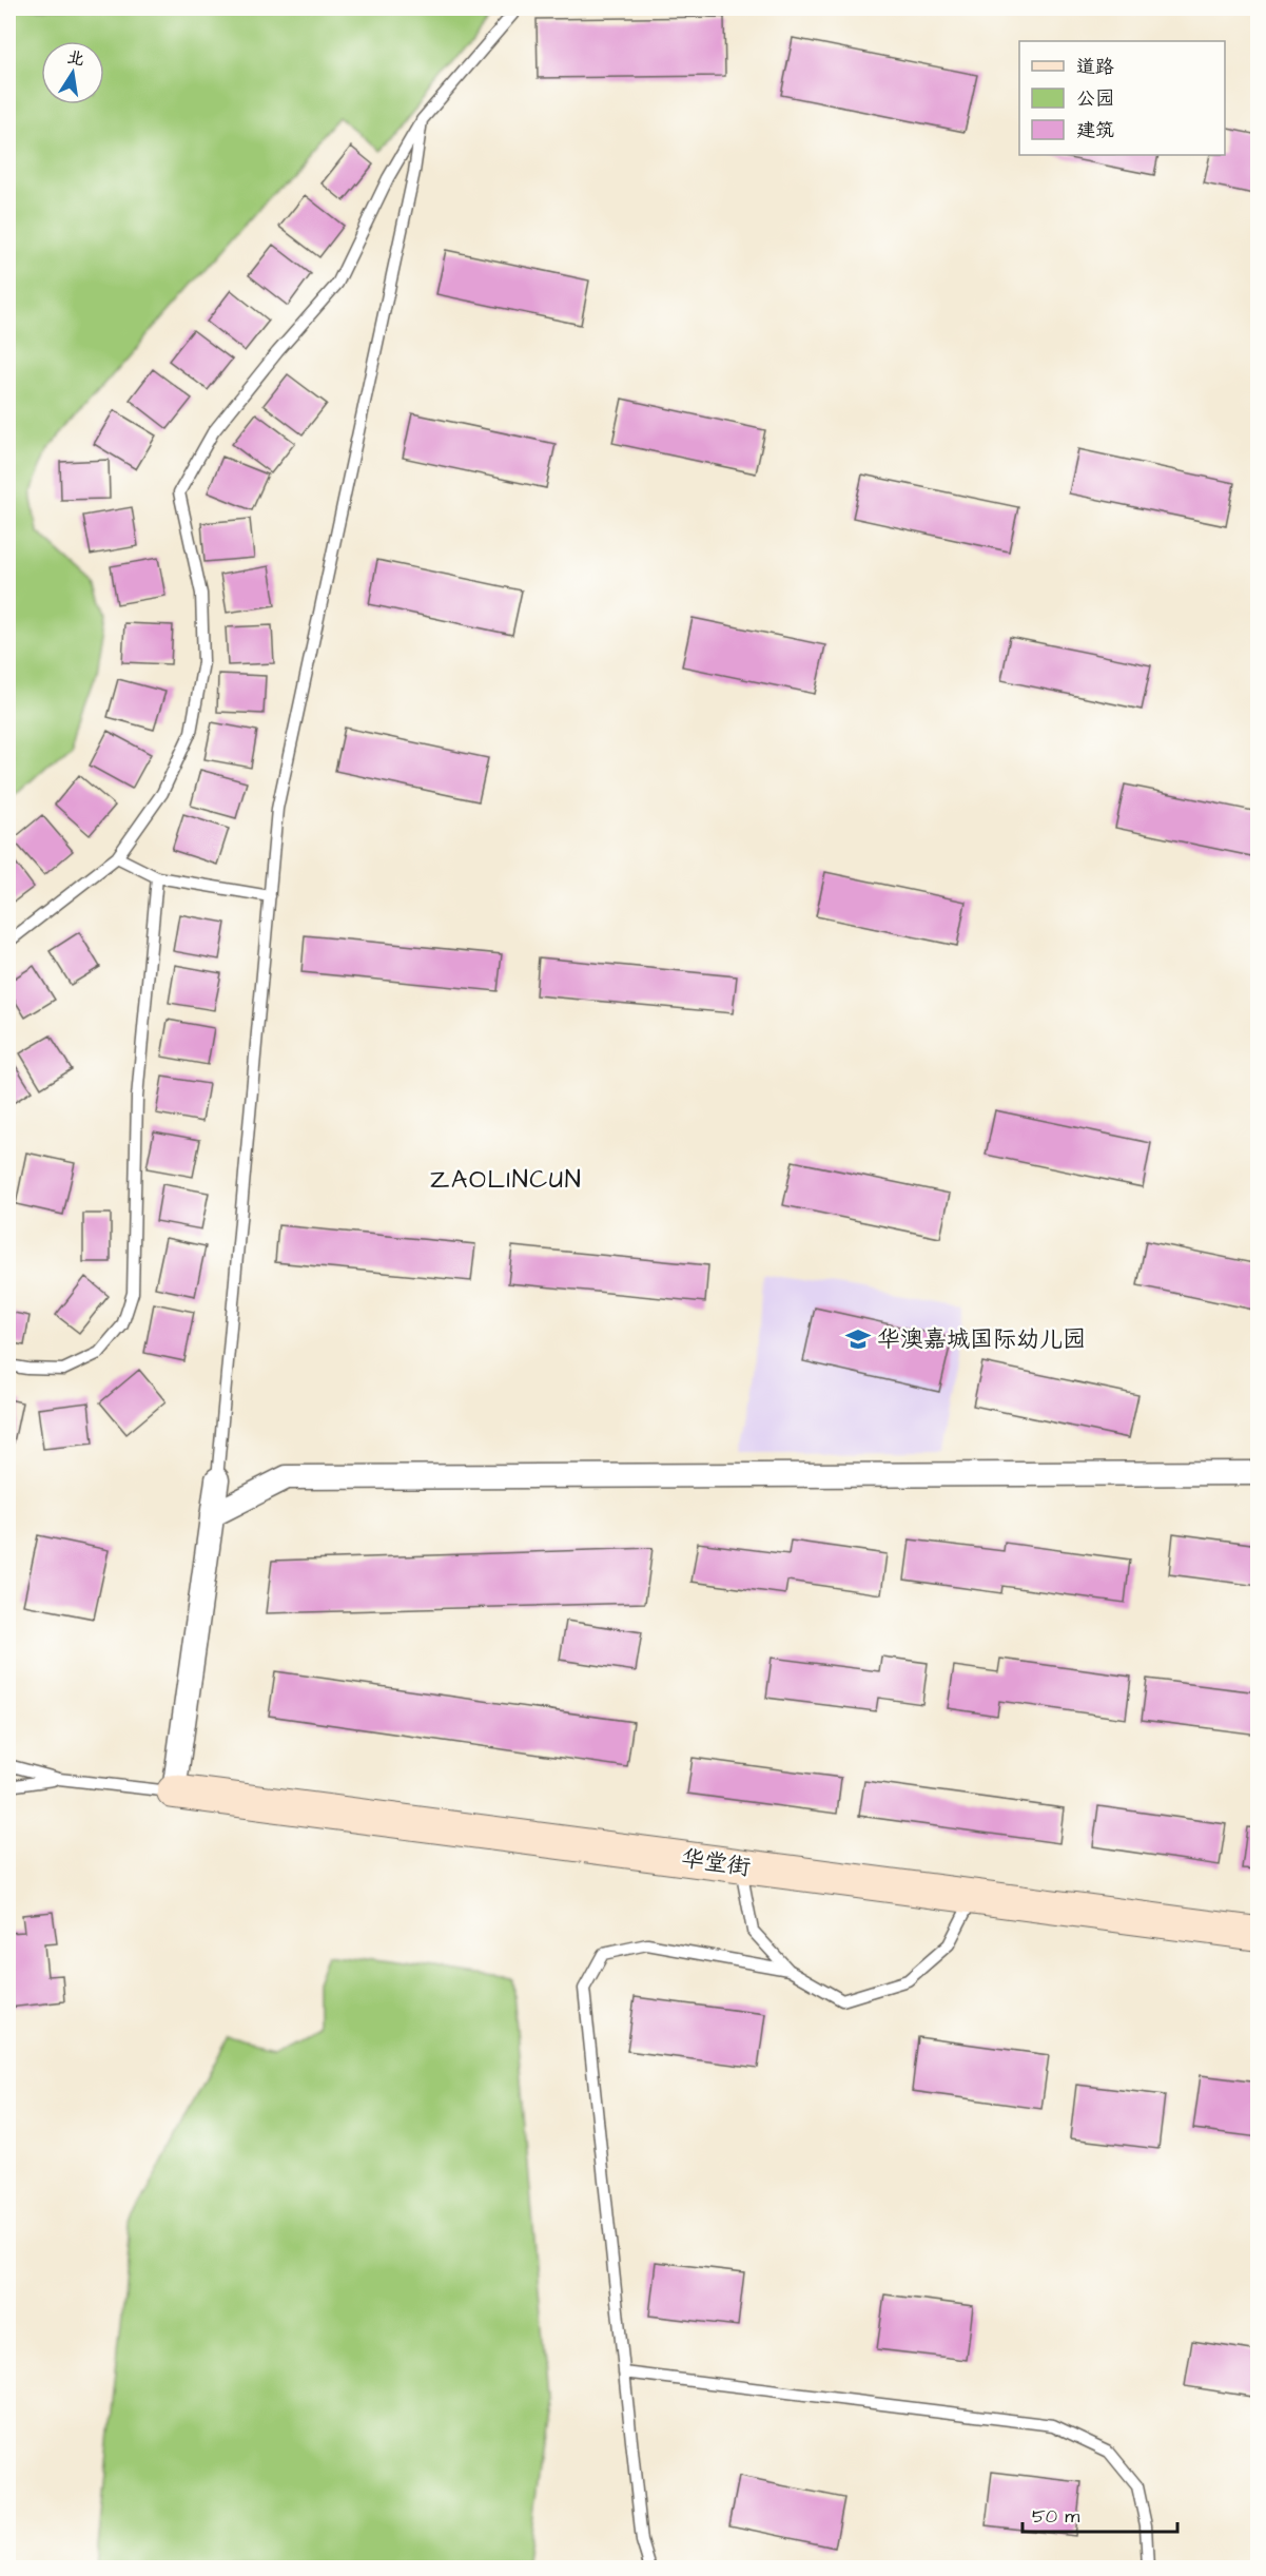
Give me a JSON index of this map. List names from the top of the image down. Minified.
{"streets":{"street":["华堂街"]},"districts":["ZAOLINCUN"],"places":{"school or university":["华澳嘉城国际幼儿园"]},"legend":["道路","公园","建筑"],"scale_bar":"50 m","north":"top"}
